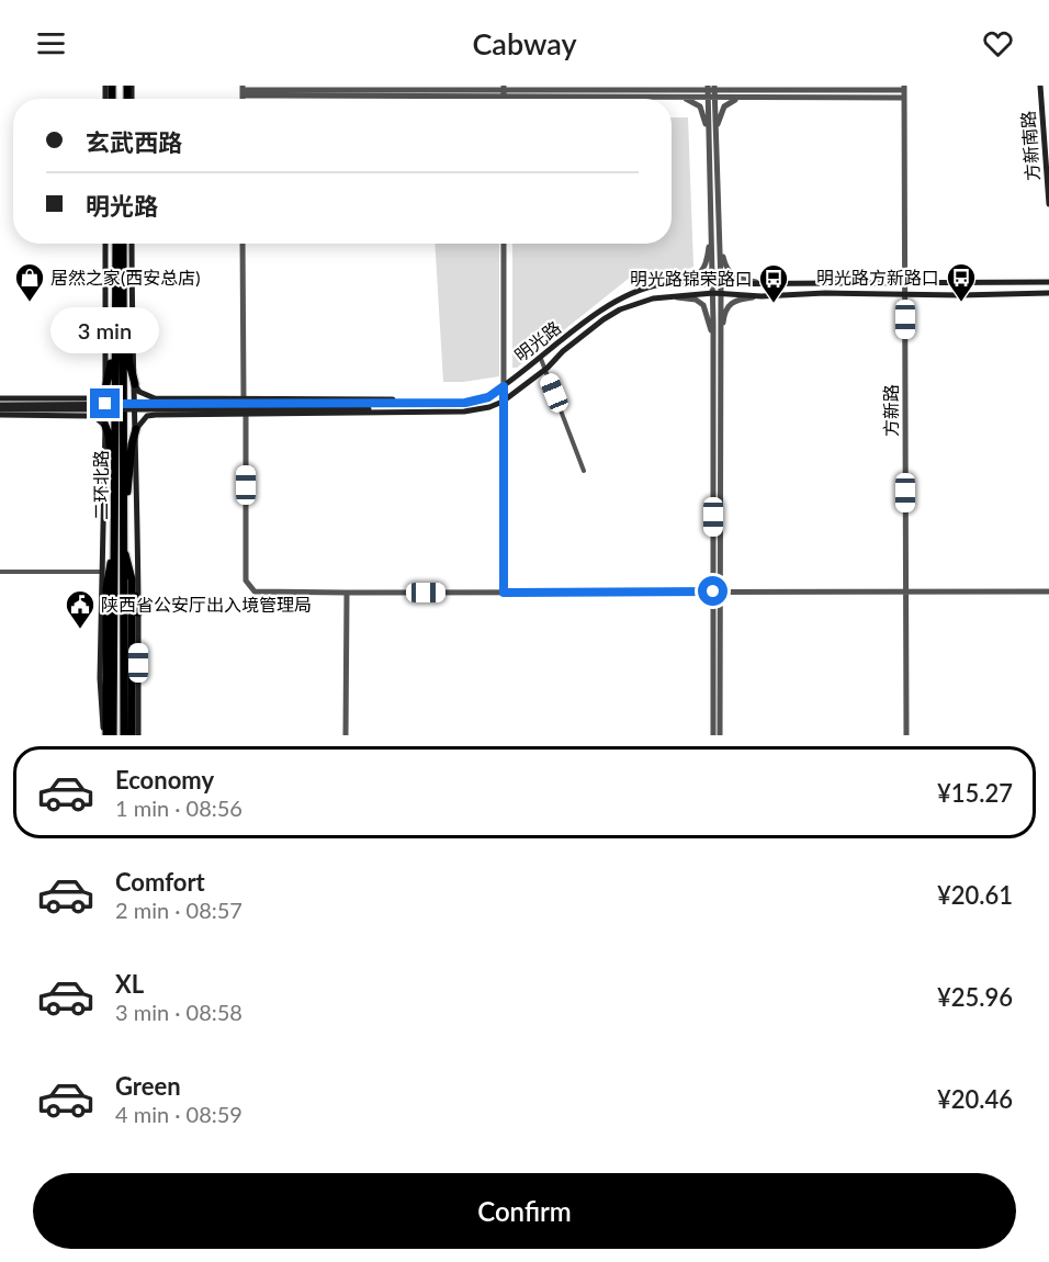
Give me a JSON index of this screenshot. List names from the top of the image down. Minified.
{"streets":{"highway":["二环北路"],"main road":["方新南路","明光路"],"street":["方新路"]},"crossings":[["明光路","方新路"]],"places":{"shop":["居然之家(西安总店)"],"bus stop":["明光路方新路口","明光路锦荣路口"],"public building":["陕西省公安厅出入境管理局"]},"page":{"header":"Cabway","banner":["玄武西路","明光路"],"bubble":"3 min","list":[{"name":"Economy","note":"1 min · 08:56","value":"¥15.27"},{"name":"Comfort","note":"2 min · 08:57","value":"¥20.61"},{"name":"XL","note":"3 min · 08:58","value":"¥25.96"},{"name":"Green","note":"4 min · 08:59","value":"¥20.46"}],"buttons":"Confirm"}}
